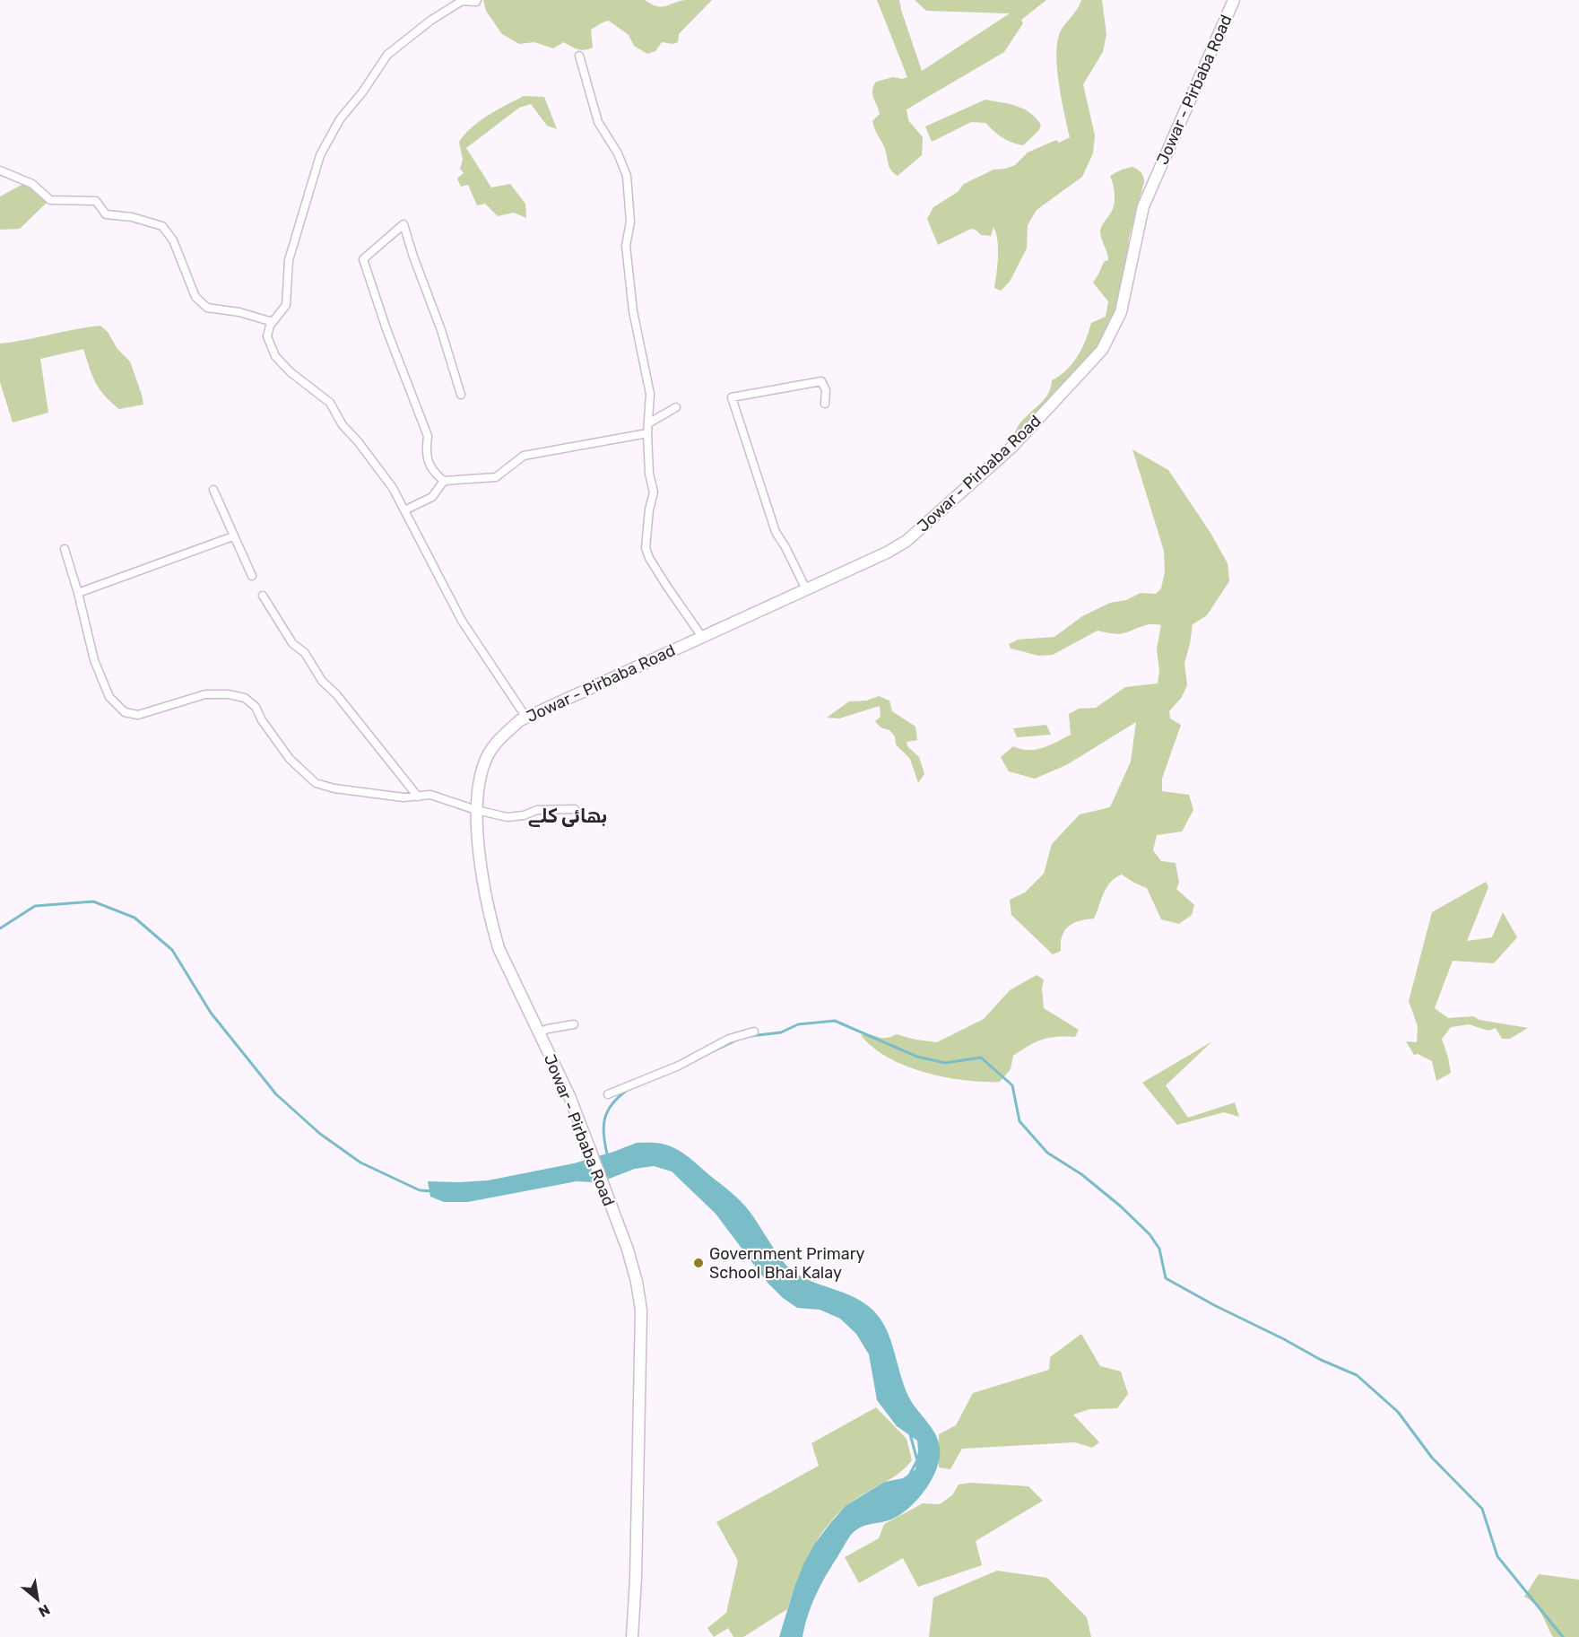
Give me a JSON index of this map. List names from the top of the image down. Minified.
{"streets":{"main road":["Jowar - Pirbaba Road"]},"districts":["بھائی كلے"],"places":["Government Primary School Bhai Kalay"],"north":"bottom right"}
